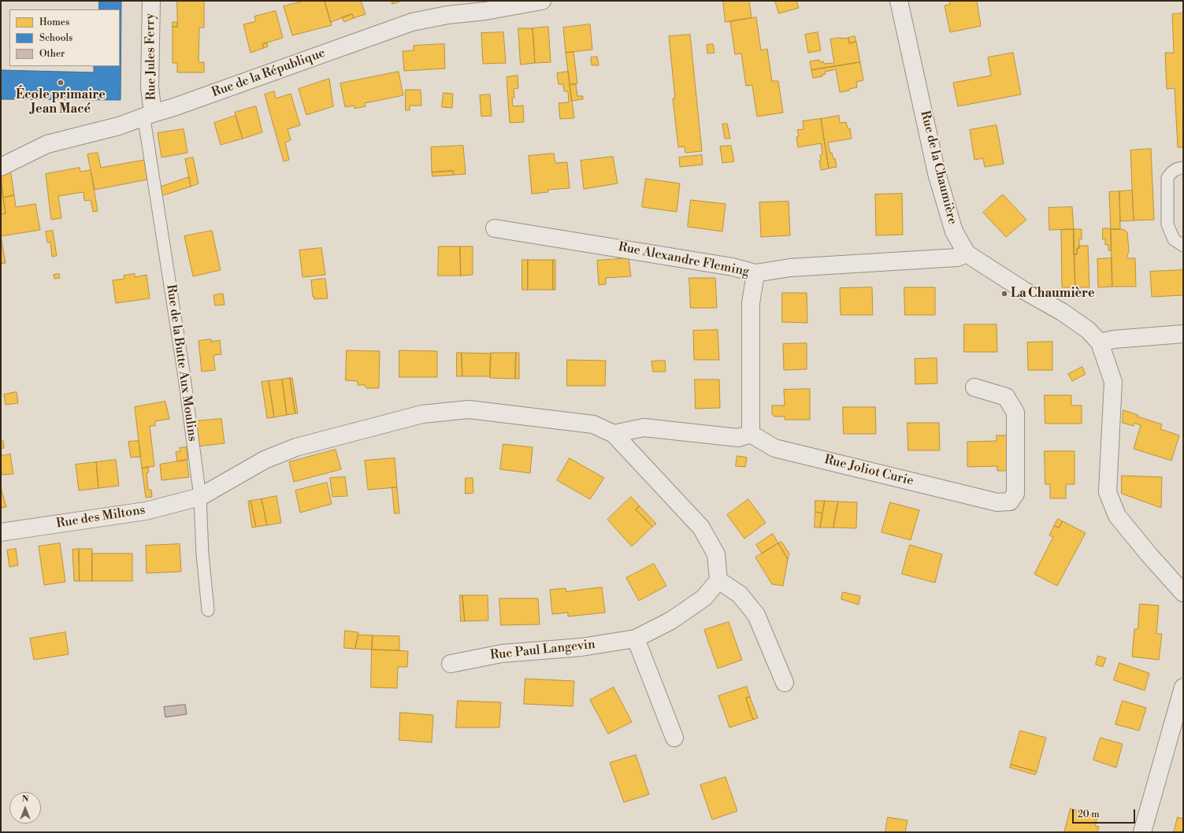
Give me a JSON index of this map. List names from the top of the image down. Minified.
{"streets":{"street":["Rue Jules Ferry","Rue de la République","Rue de la Chaumière","Rue Alexandre Fleming","Rue Joliot Curie","Rue des Miltons","Rue Paul Langevin"],"lane":["Rue de la Butte Aux Moulins"]},"crossings":[["Rue Jules Ferry","Rue de la République"],["Rue Jules Ferry","Rue de la Butte Aux Moulins"],["Rue de la République","Rue de la Butte Aux Moulins"],["Rue de la Chaumière","Rue Alexandre Fleming"],["Rue de la Butte Aux Moulins","Rue des Miltons"]],"places":["École primaire Jean Macé","La Chaumière"],"legend":["Homes","Schools","Other"],"scale_bar":"20 m","north":"top"}
